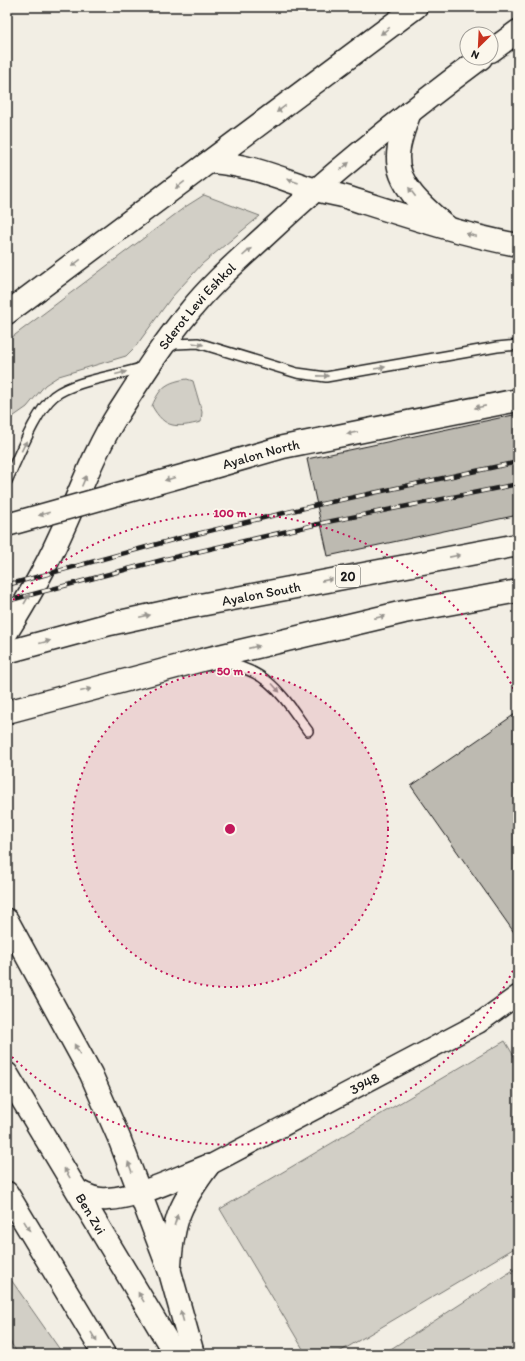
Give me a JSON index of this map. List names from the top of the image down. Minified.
{"streets":{"main road":["Sderot Levi Eshkol","Ayalon North","20","Ayalon South","Ben Zvi"],"street":["3948"]},"north":"bottom left","rings":["100 m","50 m"]}
